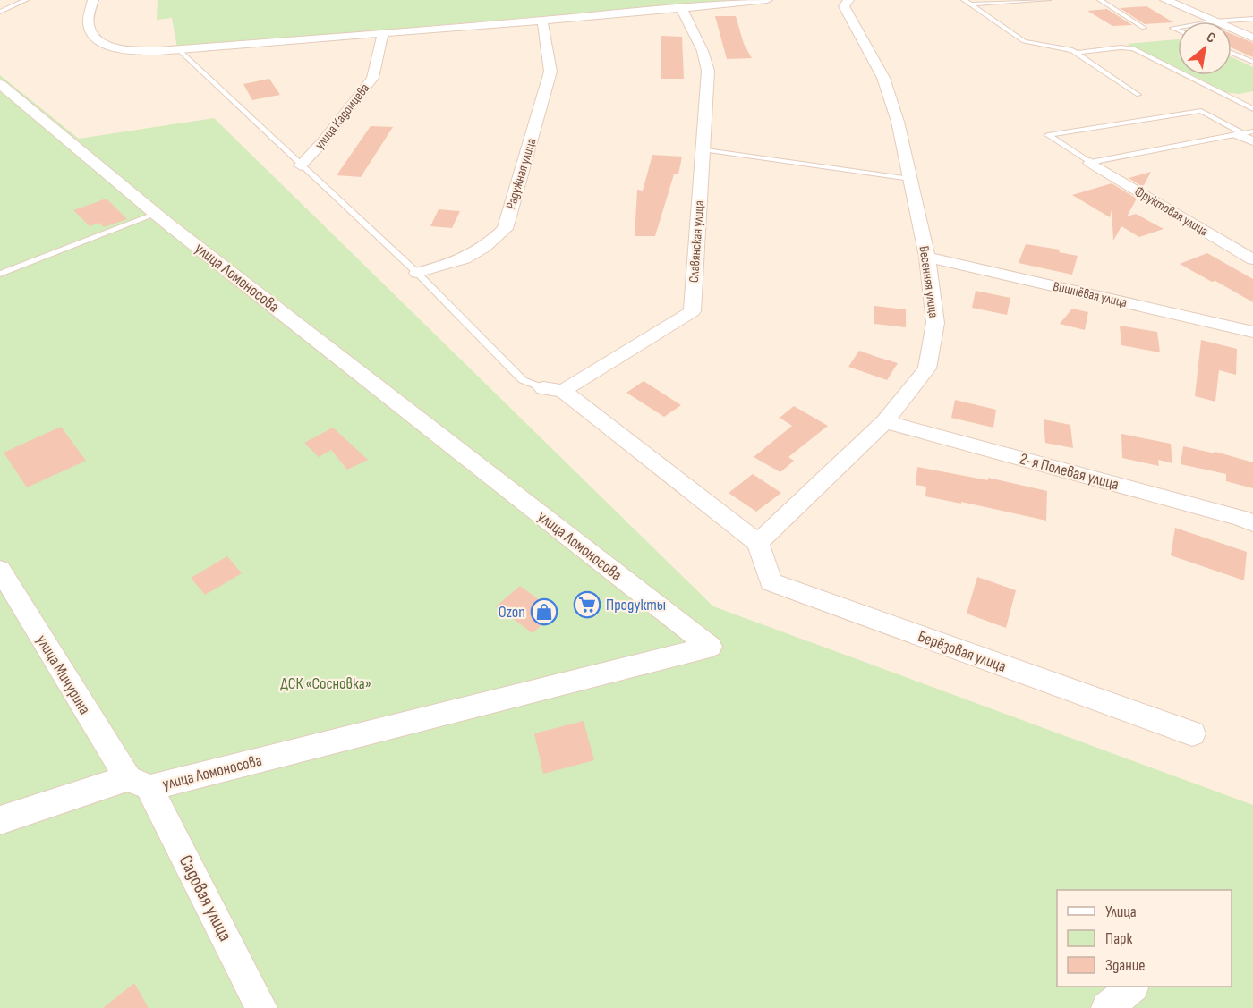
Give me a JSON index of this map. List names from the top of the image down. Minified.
{"streets":{"street":["улица Кадомцева","Радужная улица","Фруктовая улица","Славянская улица","улица Ломоносова","Весенняя улица","Вишнёвая улица","2-я Полевая улица","Берёзовая улица","улица Мичурина","Садовая улица"]},"crossings":[["улица Ломоносова","улица Мичурина"],["улица Ломоносова","Садовая улица"],["Весенняя улица","Вишнёвая улица"],["Весенняя улица","2-я Полевая улица"],["Весенняя улица","Берёзовая улица"],["улица Мичурина","Садовая улица"]],"parks":["ДСК «Сосновка»"],"places":{"supermarket":["Продукты"],"shop":["Ozon"]},"legend":["Улица","Парк","Здание"],"north":"top right"}
